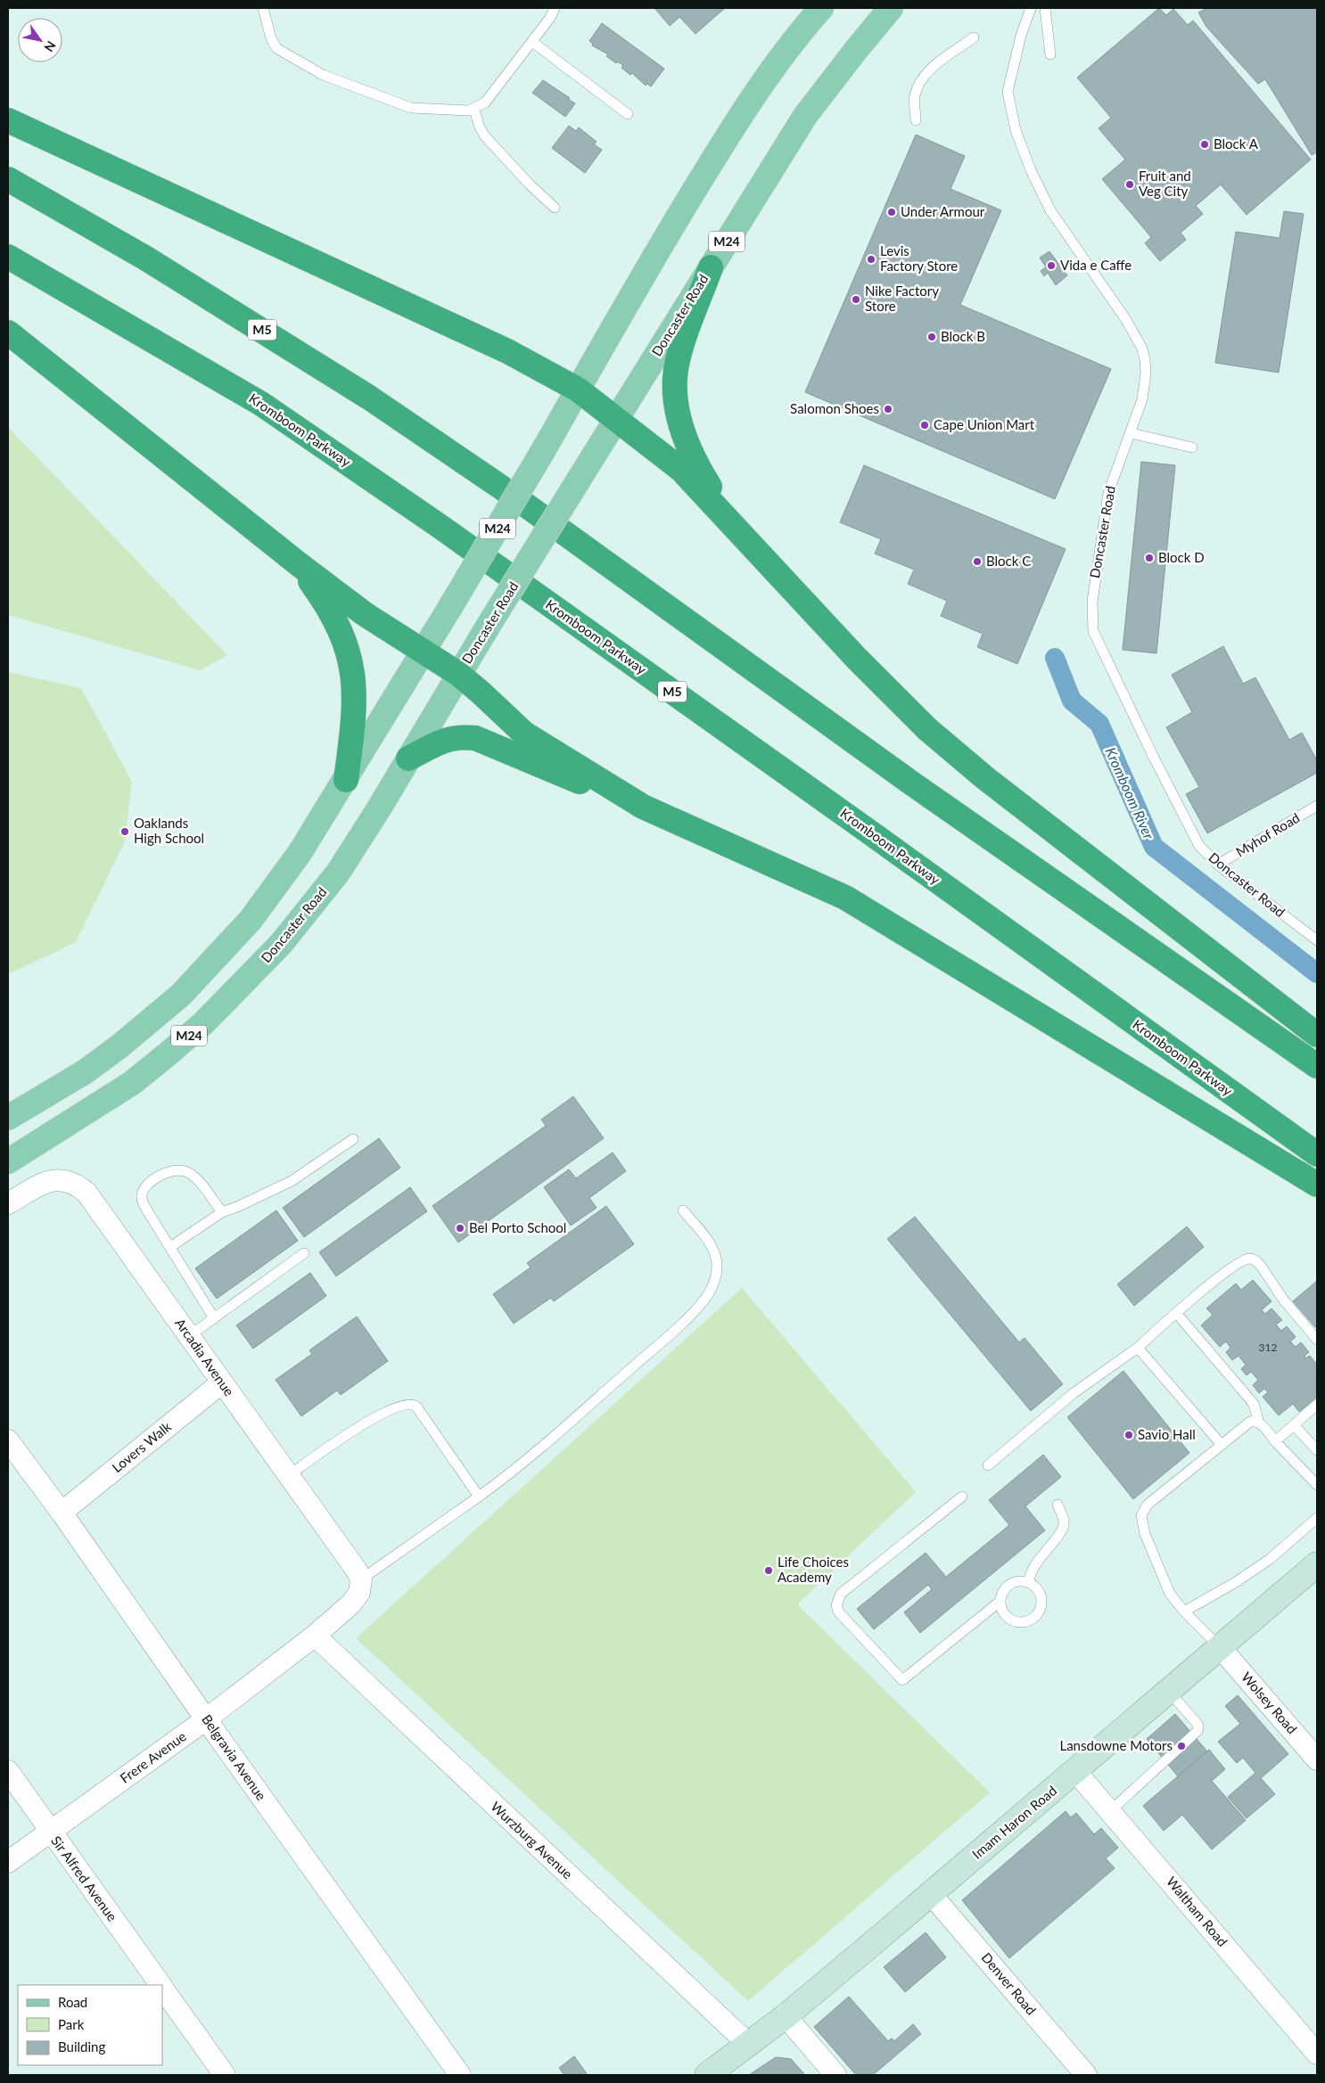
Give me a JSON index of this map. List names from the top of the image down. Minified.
{"streets":{"highway":["M5","Kromboom Parkway"],"main road":["M24","Doncaster Road"],"street":["Arcadia Avenue","Lovers Walk","Wolsey Road","Frere Avenue","Belgravia Avenue","Imam Haron Road","Wurzburg Avenue","Sir Alfred Avenue","Waltham Road","Denver Road"],"lane":["Myhof Road"]},"crossings":[["Doncaster Road","Myhof Road"],["Arcadia Avenue","Lovers Walk"],["Arcadia Avenue","Frere Avenue"],["Lovers Walk","Belgravia Avenue"],["Wolsey Road","Imam Haron Road"],["Frere Avenue","Belgravia Avenue"],["Frere Avenue","Wurzburg Avenue"],["Frere Avenue","Sir Alfred Avenue"],["Imam Haron Road","Wurzburg Avenue"],["Imam Haron Road","Waltham Road"],["Imam Haron Road","Denver Road"]],"water":["Kromboom River"],"places":["Block A","Fruit and Veg City","Under Armour","Levis Factory Store","Vida e Caffe","Nike Factory Store","Block B","Salomon Shoes","Cape Union Mart","Block D","Block C","Oaklands High School","Bel Porto School","Savio Hall","Life Choices Academy","Lansdowne Motors"],"house_numbers":["312"],"legend":["Road","Park","Building"],"north":"bottom right"}
